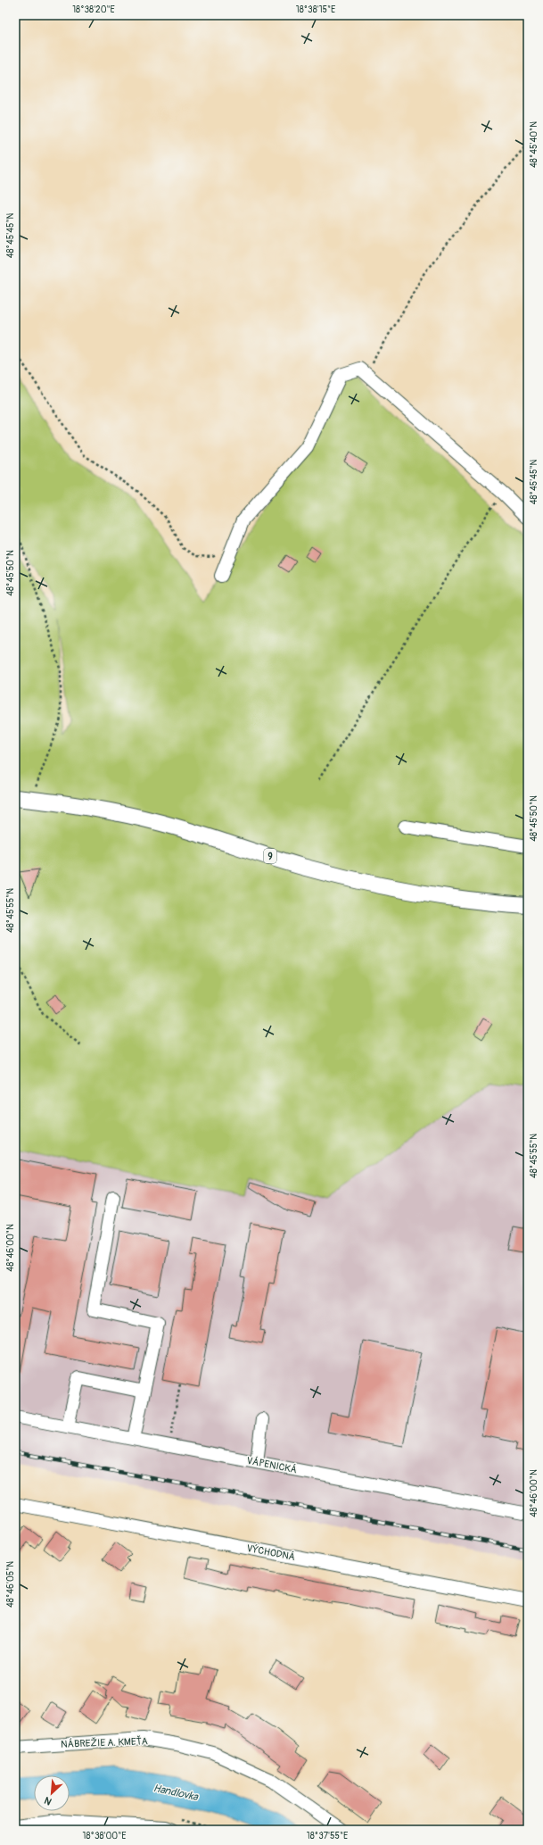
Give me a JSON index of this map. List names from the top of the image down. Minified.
{"streets":{"main road":["9"],"street":["VÁPENICKÁ","VÝCHODNÁ","NÁBREŽIE A. KMEŤA"]},"water":["Handlovka"],"north":"bottom left","coordinates":["18°38'20\"E","18°38'15\"E","48°45'40\"N","48°45'45\"N","48°45'50\"N","48°45'55\"N","48°46'00\"N","48°46'05\"N","18°38'00\"E","18°37'55\"E"]}
